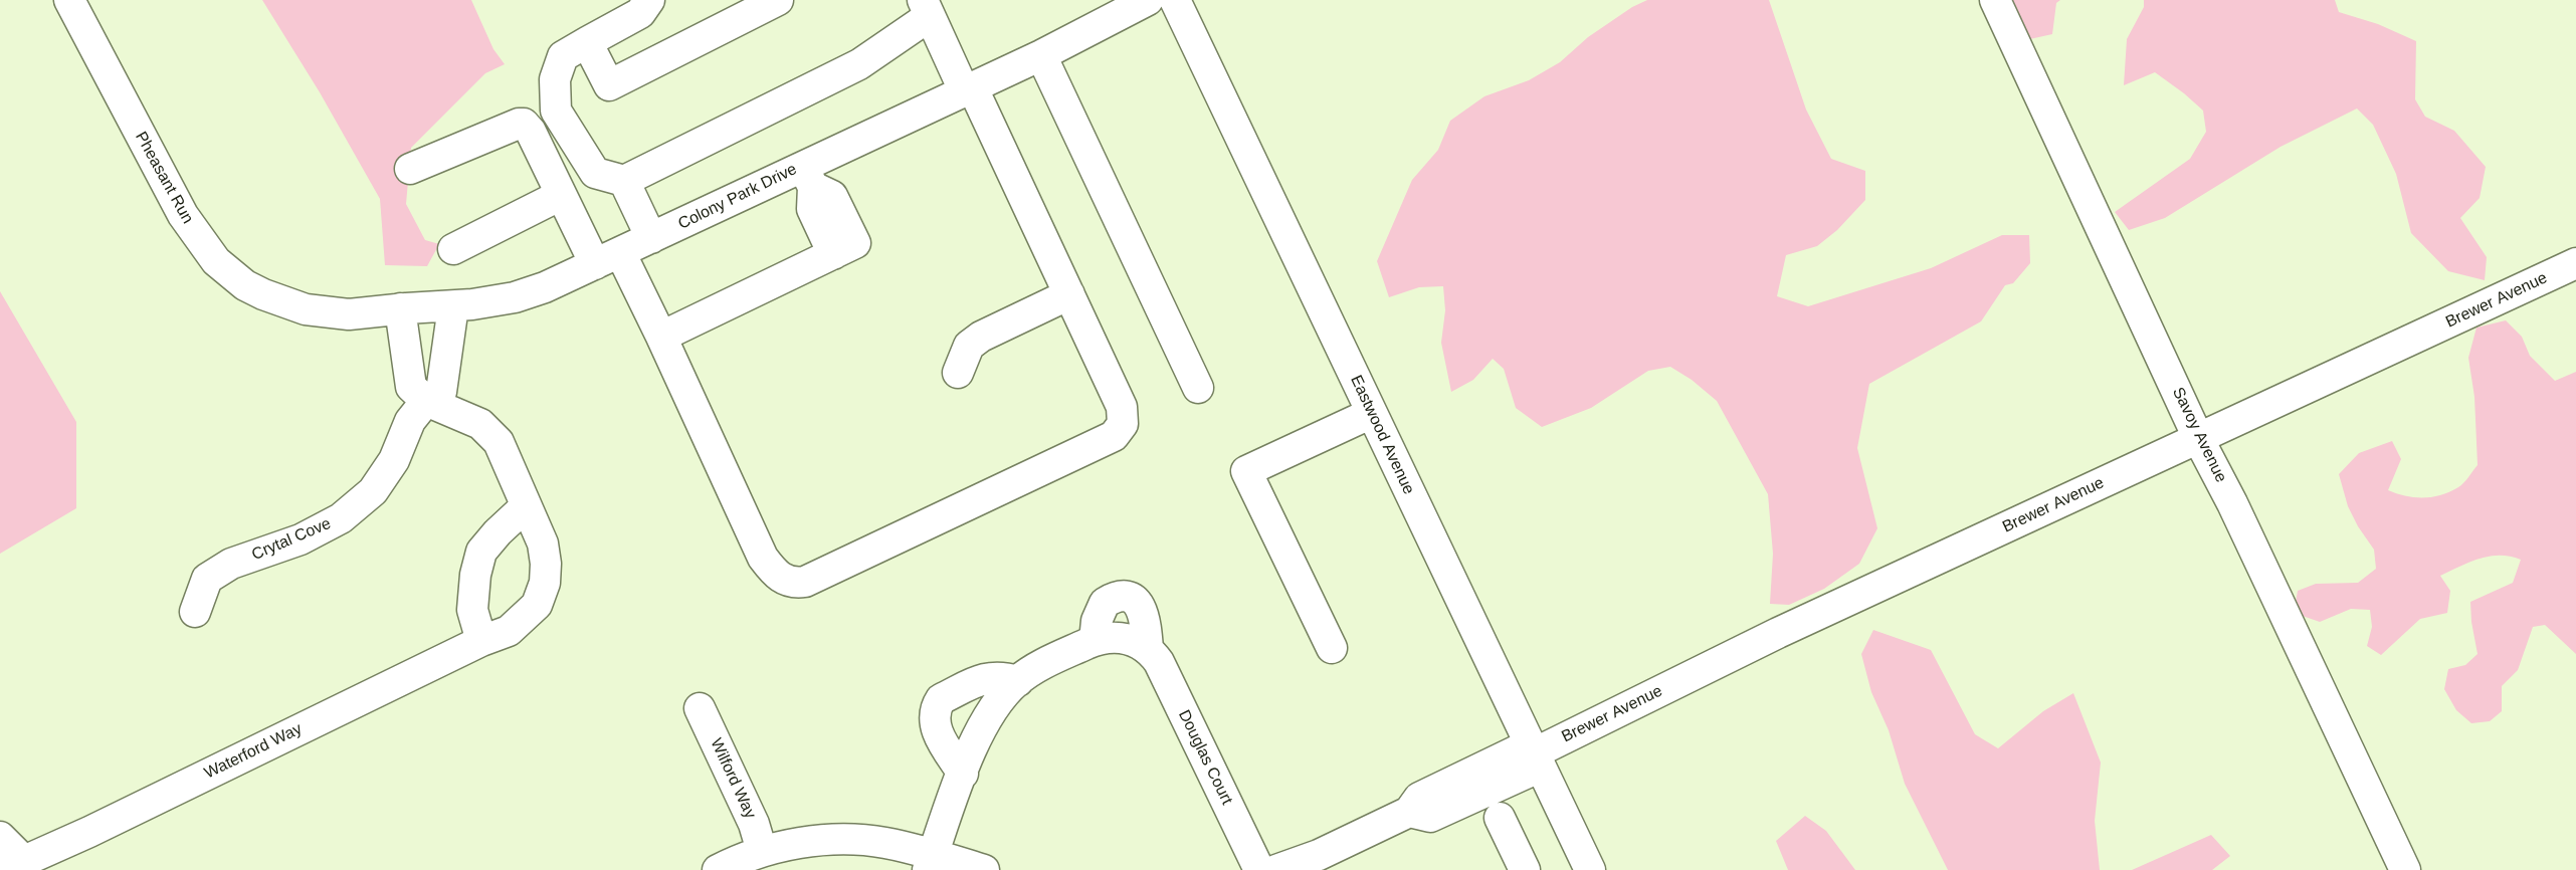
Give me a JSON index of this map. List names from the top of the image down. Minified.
{"streets":{"street":["Pheasant Run","Colony Park Drive","Brewer Avenue","Eastwood Avenue","Savoy Avenue","Crytal Cove","Waterford Way","Douglas Court","Wilford Way"]},"crossings":[["Pheasant Run","Colony Park Drive"],["Colony Park Drive","Crytal Cove"],["Brewer Avenue","Eastwood Avenue"],["Brewer Avenue","Savoy Avenue"],["Crytal Cove","Waterford Way"]]}
